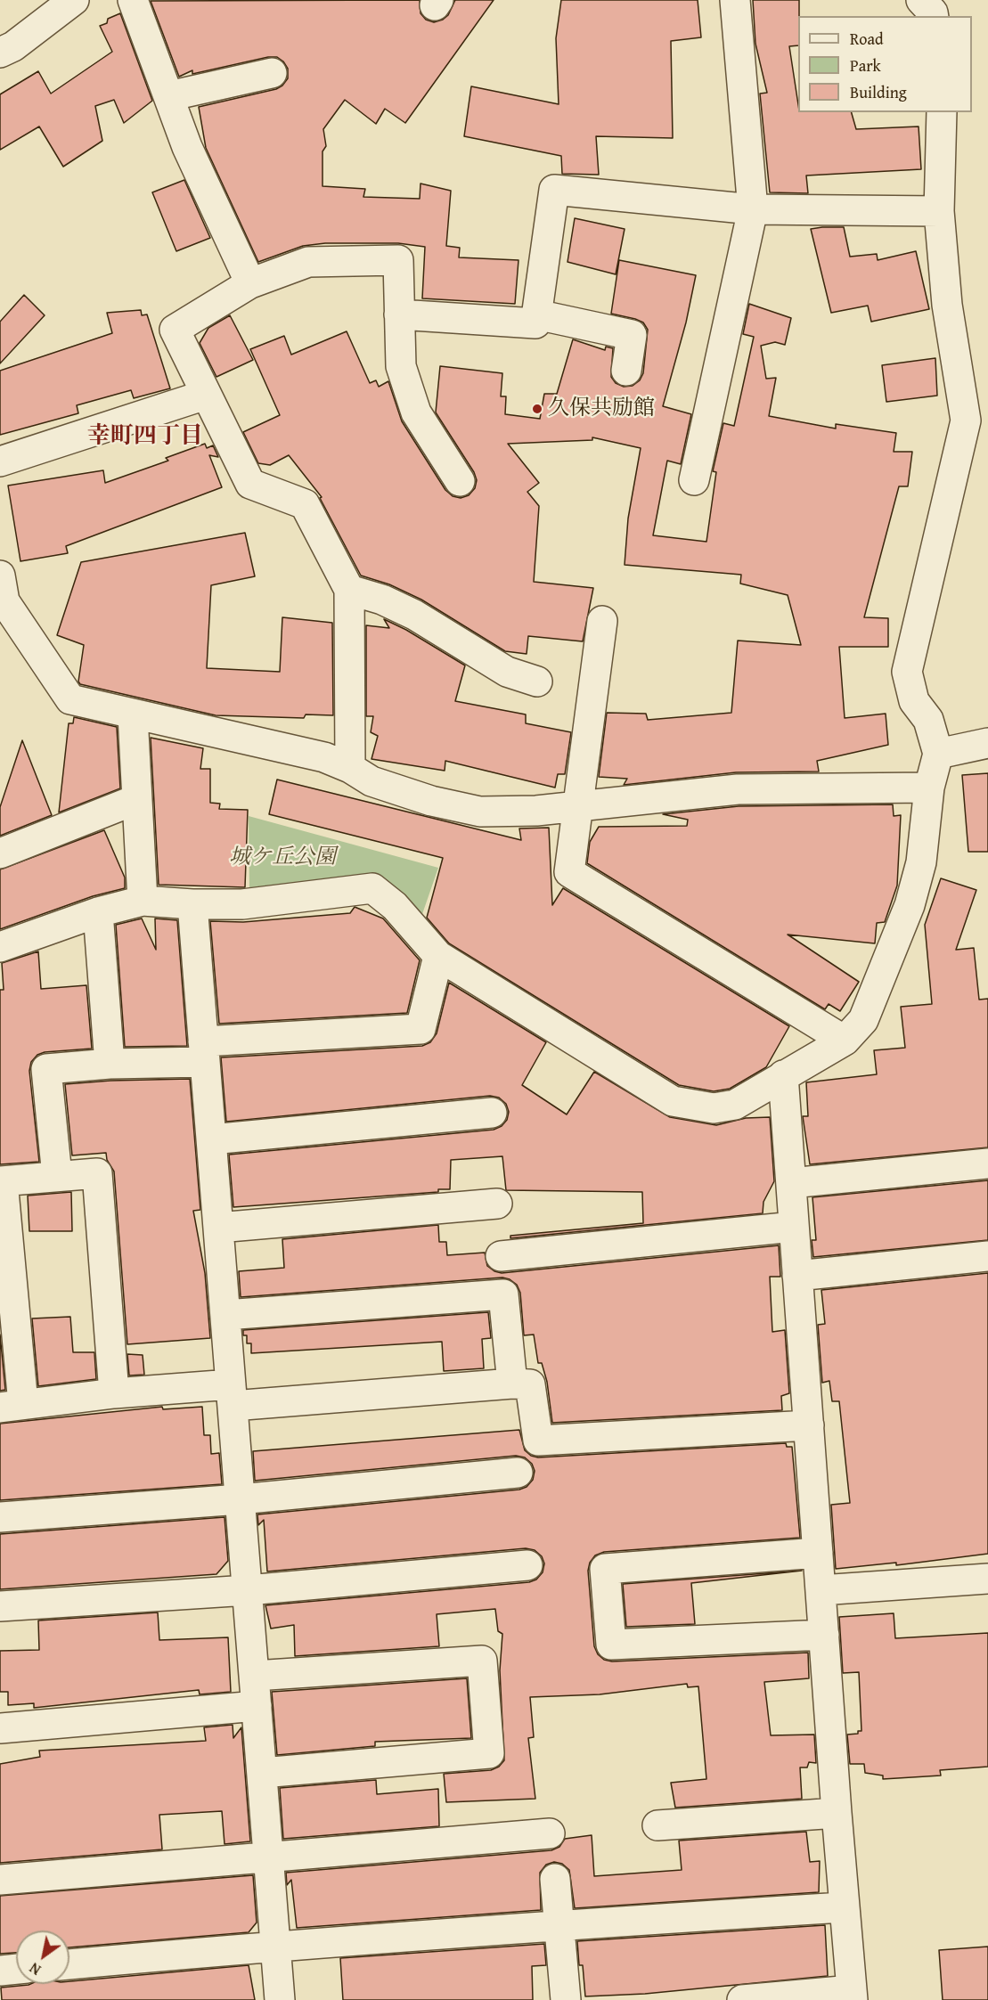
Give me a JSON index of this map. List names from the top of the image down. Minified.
{"districts":["幸町四丁目"],"parks":["城ケ丘公園"],"places":["久保共励館"],"legend":["Road","Park","Building"],"north":"bottom left"}
